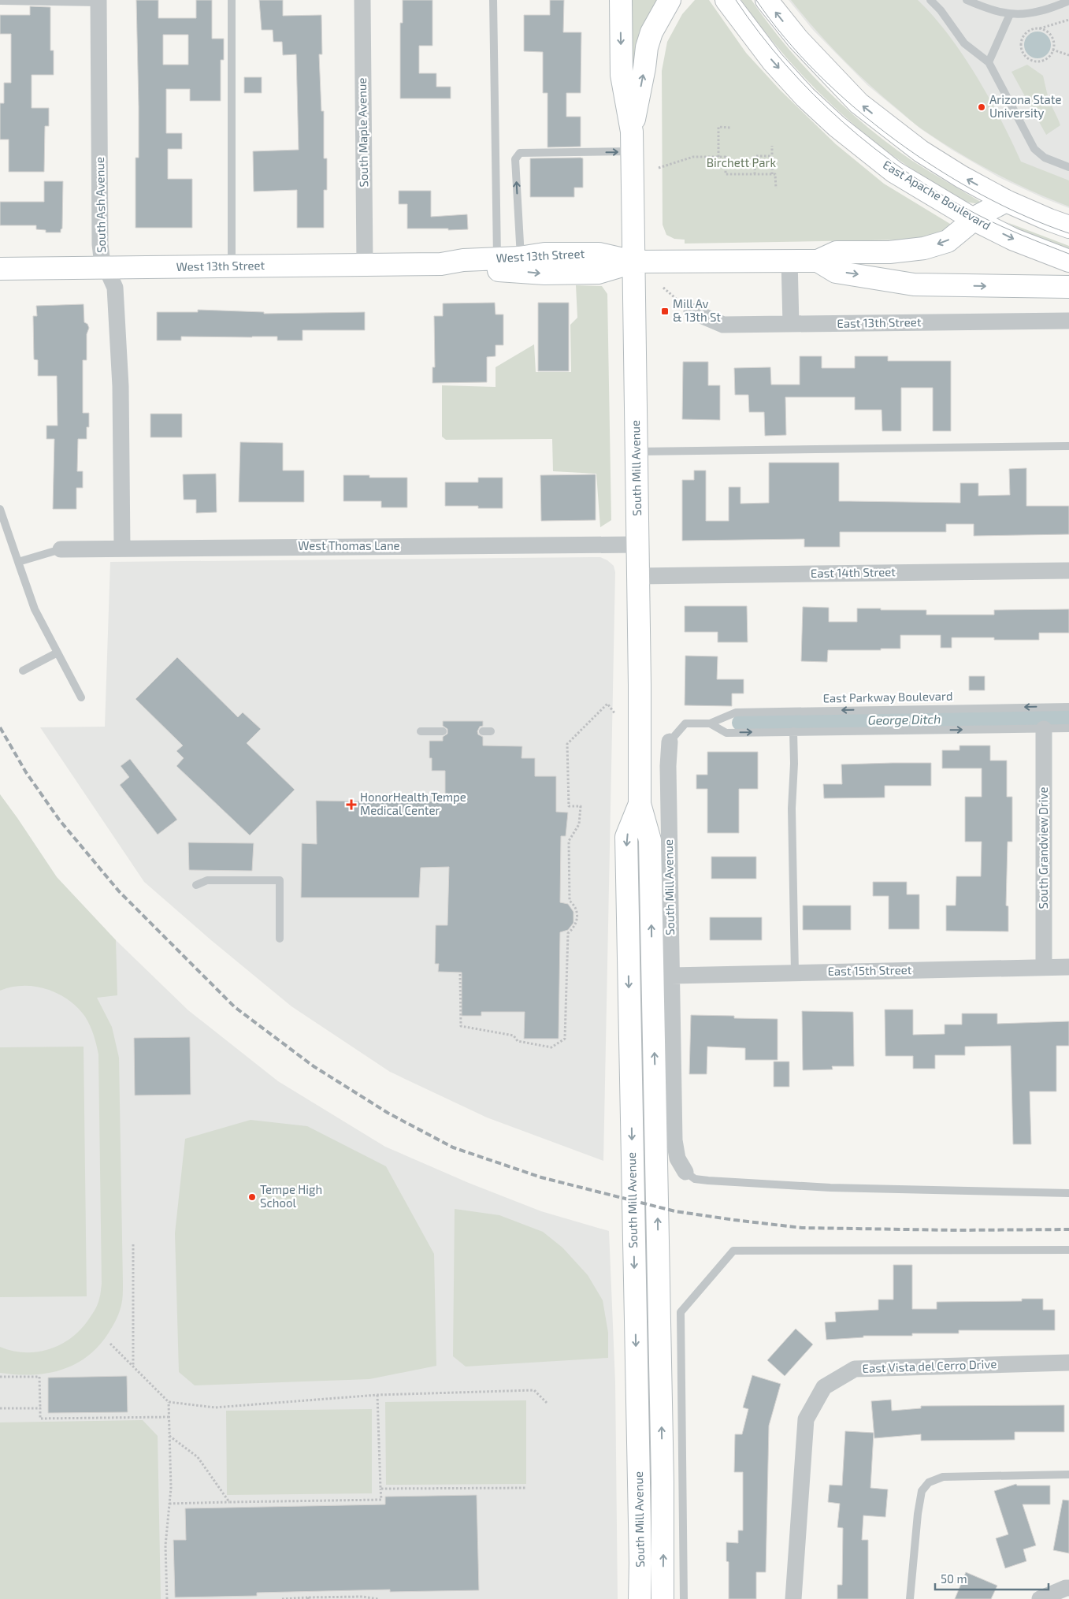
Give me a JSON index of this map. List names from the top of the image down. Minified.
{"streets":{"main road":["East Apache Boulevard","West 13th Street","South Mill Avenue"],"street":["South Maple Avenue","South Ash Avenue","East 13th Street","West Thomas Lane","East 14th Street","South Grandview Drive","East 15th Street","East Vista del Cerro Drive"],"lane":["East Parkway Boulevard"]},"crossings":[["South Maple Avenue","West 13th Street"],["South Ash Avenue","West 13th Street"],["South Ash Avenue","West Thomas Lane"],["West 13th Street","South Mill Avenue"],["South Mill Avenue","West Thomas Lane"],["South Mill Avenue","East 14th Street"],["South Mill Avenue","East Parkway Boulevard"],["South Mill Avenue","East 15th Street"],["East Parkway Boulevard","South Grandview Drive"],["South Grandview Drive","East 15th Street"]],"water":["George Ditch"],"parks":["Birchett Park"],"places":{"other":["Arizona State University","Tempe High School"],"transit":["Mill Av & 13th St"],"health":["HonorHealth Tempe Medical Center"]},"scale_bar":"50 m"}
